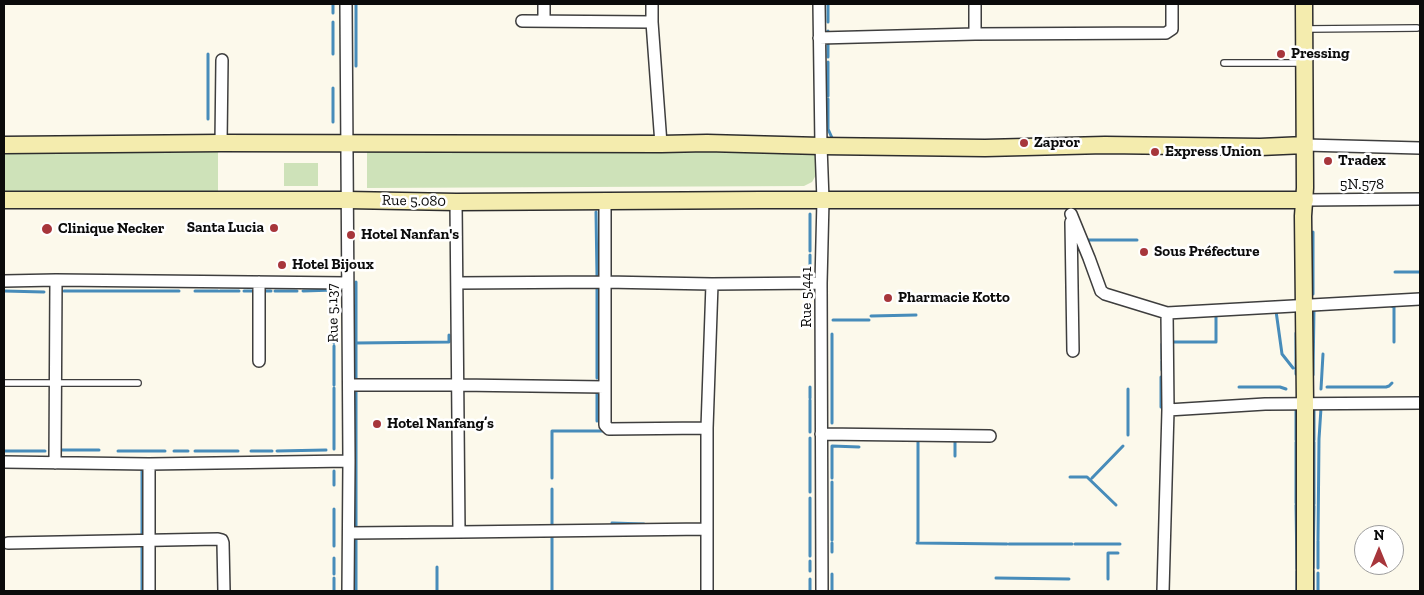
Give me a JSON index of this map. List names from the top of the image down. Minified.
{"streets":{"main road":["Rue 5.080"],"street":["5N.578","Rue 5.441","Rue 5.137"]},"crossings":[["5N.578","Rue 5.080"],["Rue 5.080","Rue 5.441"],["Rue 5.080","Rue 5.137"]],"places":["Pressing","Zapror","Express Union","Tradex","Santa Lucia","Clinique Necker","Hotel Nanfan's","Sous Préfecture","Hotel Bijoux","Pharmacie Kotto","Hotel Nanfang’s"],"north":"top"}
